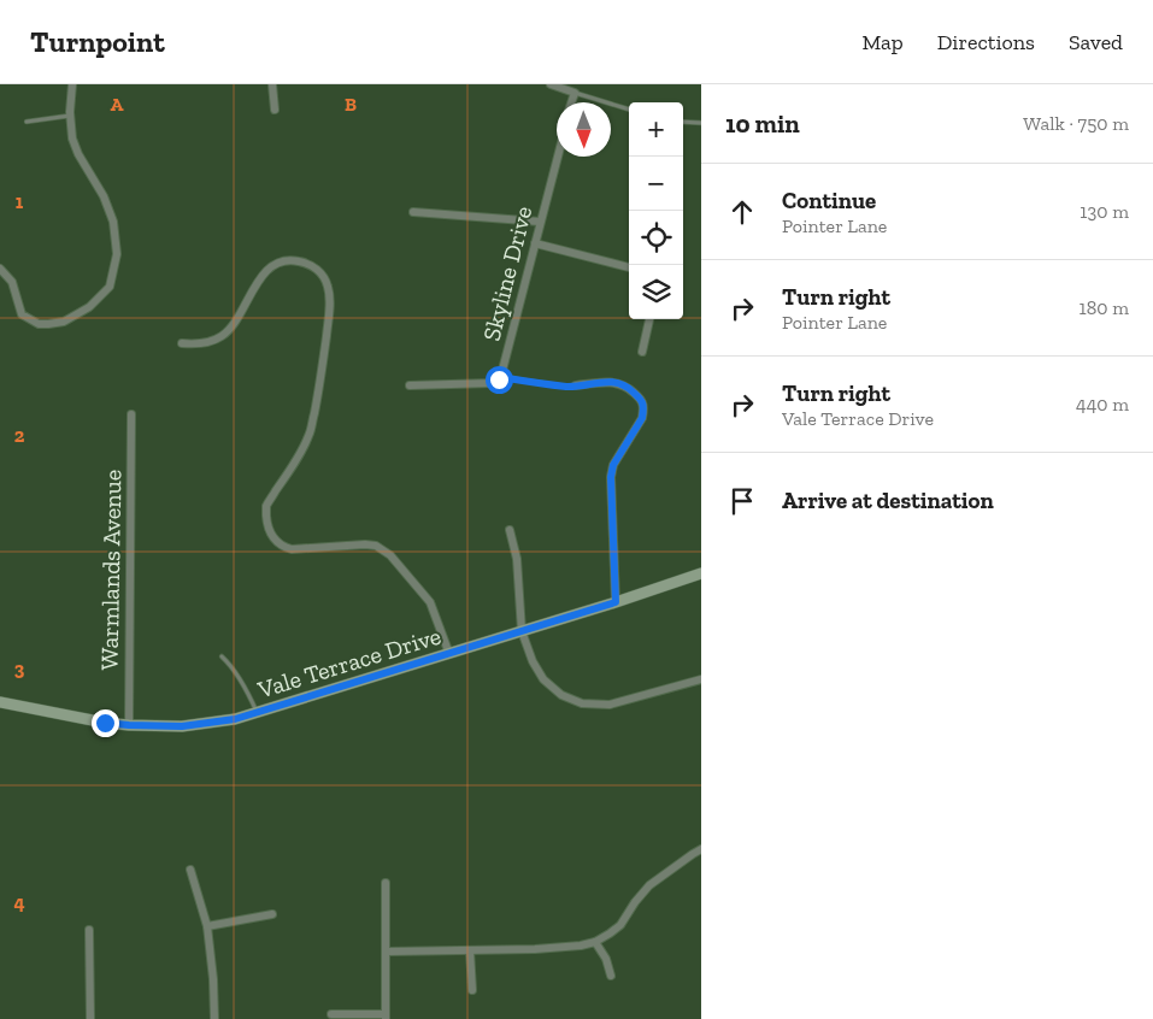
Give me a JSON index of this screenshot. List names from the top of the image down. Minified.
{"streets":{"main road":["Vale Terrace Drive"],"street":["Skyline Drive","Warmlands Avenue"]},"crossings":[["Warmlands Avenue","Vale Terrace Drive"]],"north":"bottom","page":{"header":"Turnpoint","nav":["Map","Directions","Saved"],"heading":["10 min","Walk · 750 m"],"map_buttons":["+","−"],"list":[["Continue","Pointer Lane","130 m"],["Turn right","Pointer Lane","180 m"],["Turn right","Vale Terrace Drive","440 m"],"Arrive at destination"]},"grid":{"columns":["A","B"],"rows":["1","2","3","4"]}}
